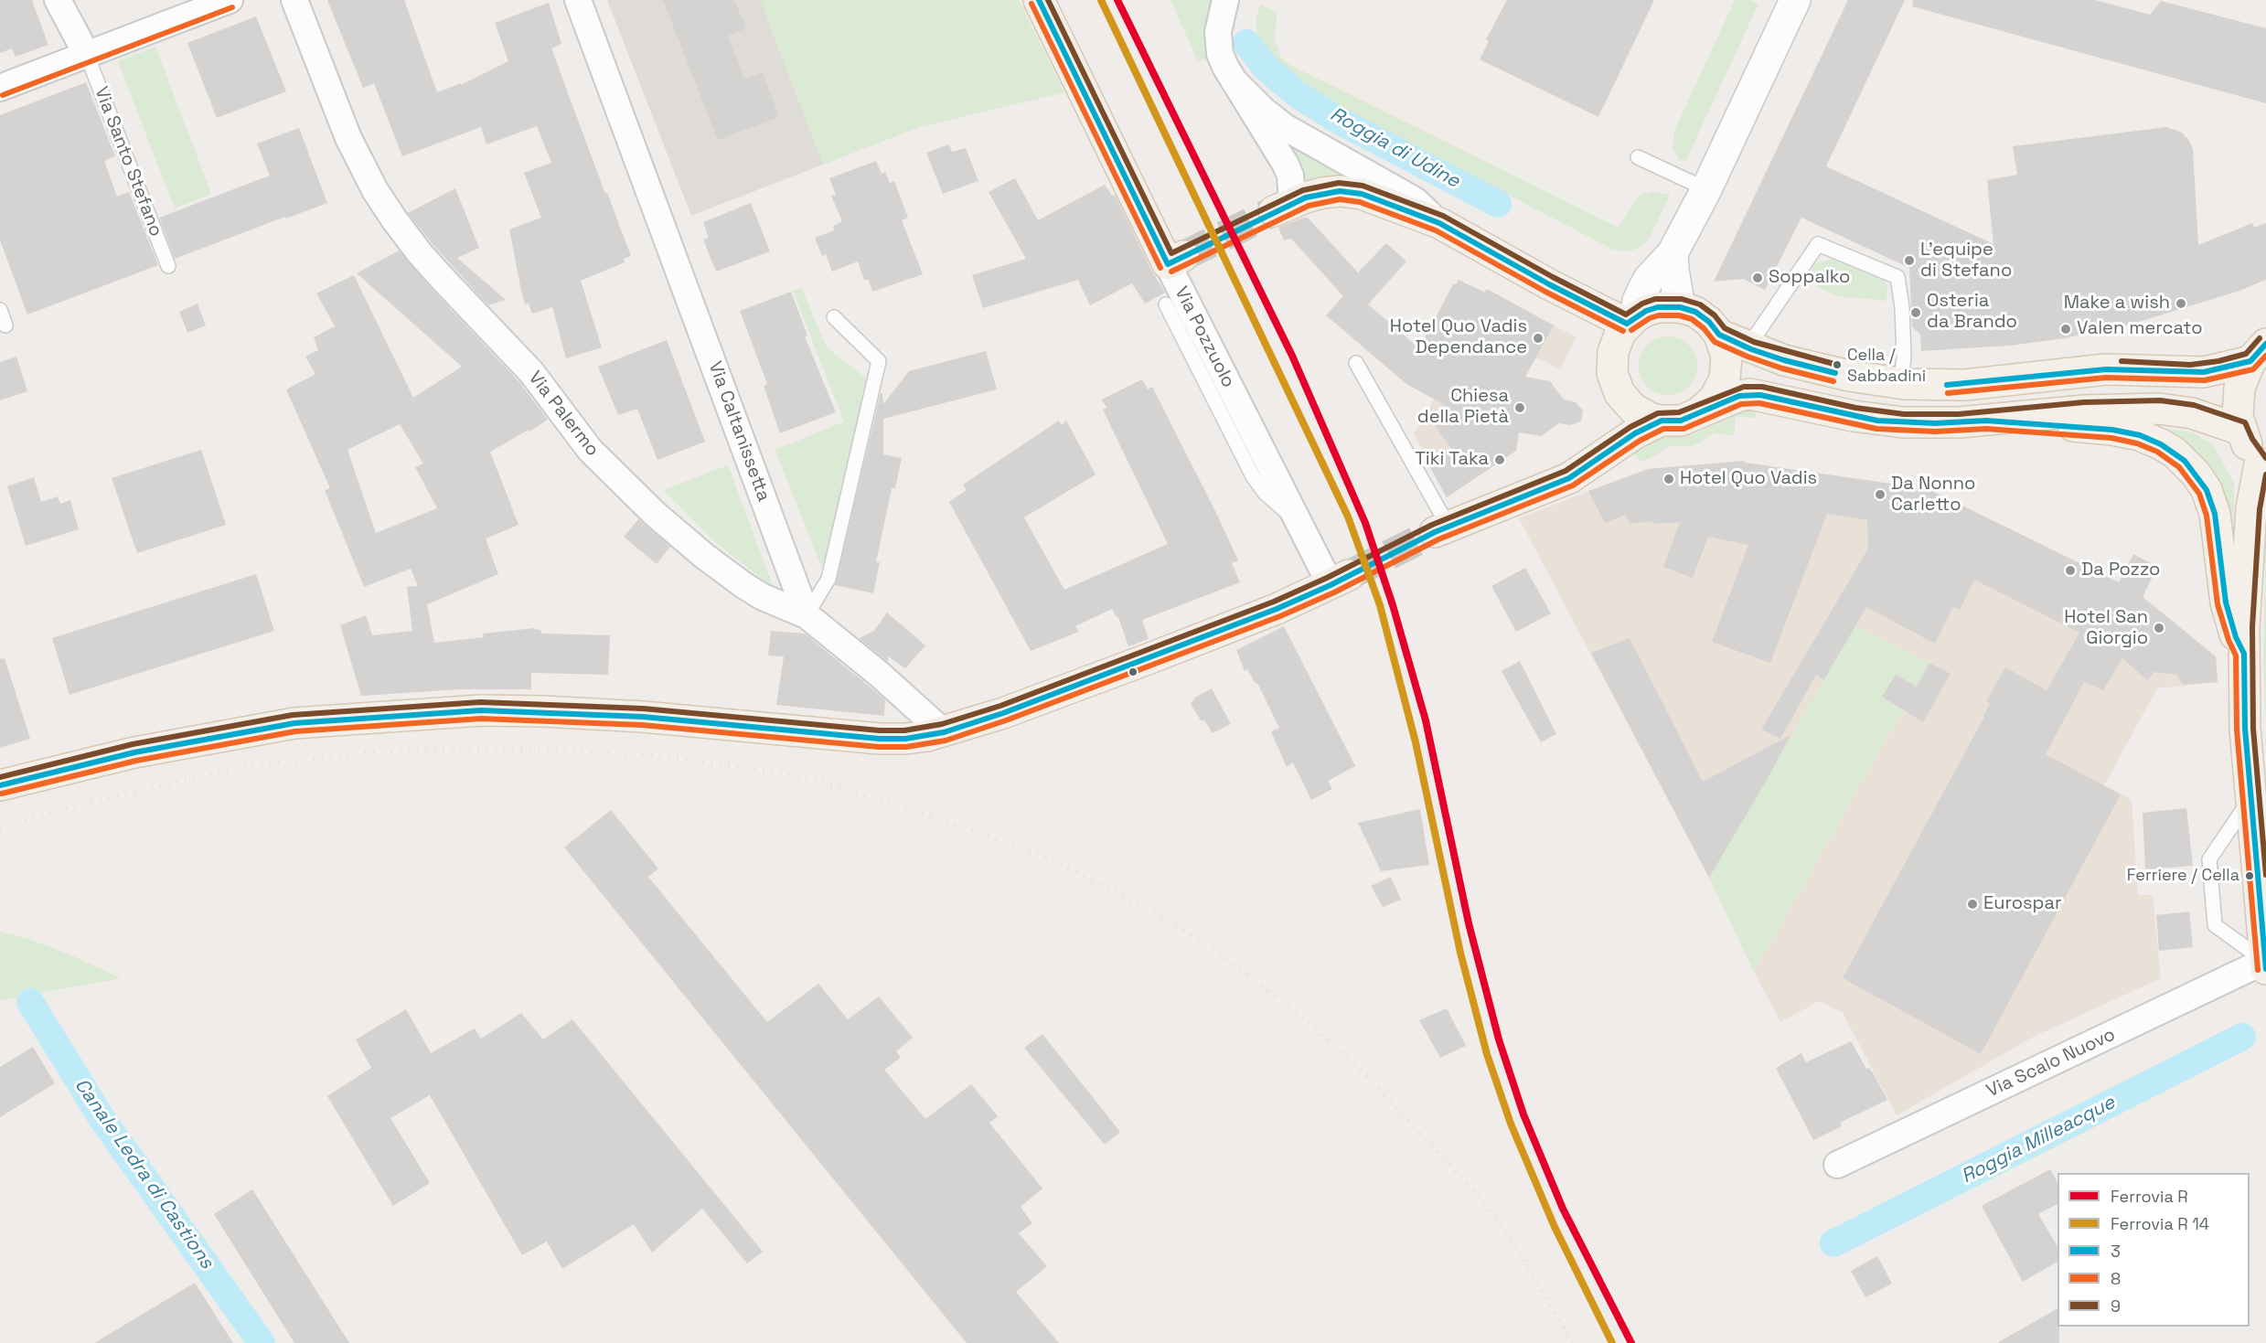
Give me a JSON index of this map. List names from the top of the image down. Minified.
{"streets":{"main road":["Via Pozzuolo"],"street":["Via Santo Stefano","Via Palermo","Via Caltanissetta","Via Scalo Nuovo"]},"crossings":[["Via Palermo","Via Caltanissetta"]],"water":["Roggia di Udine","Roggia Milleacque","Canale Ledra di Castions"],"places":["L'equipe di Stefano","Soppalko","Make a wish","Osteria da Brando","Valen mercato","Hotel Quo Vadis Dependance","Cella / Sabbadini","Chiesa della Pietà","Tiki Taka","Hotel Quo Vadis","Da Nonno Carletto","Da Pozzo","Hotel San Giorgio","Ferriere / Cella","Eurospar"],"lines":["rail line R","transit line 3","transit line 9","transit line 8"],"legend":["Ferrovia R","Ferrovia R 14","3","8","9"]}
